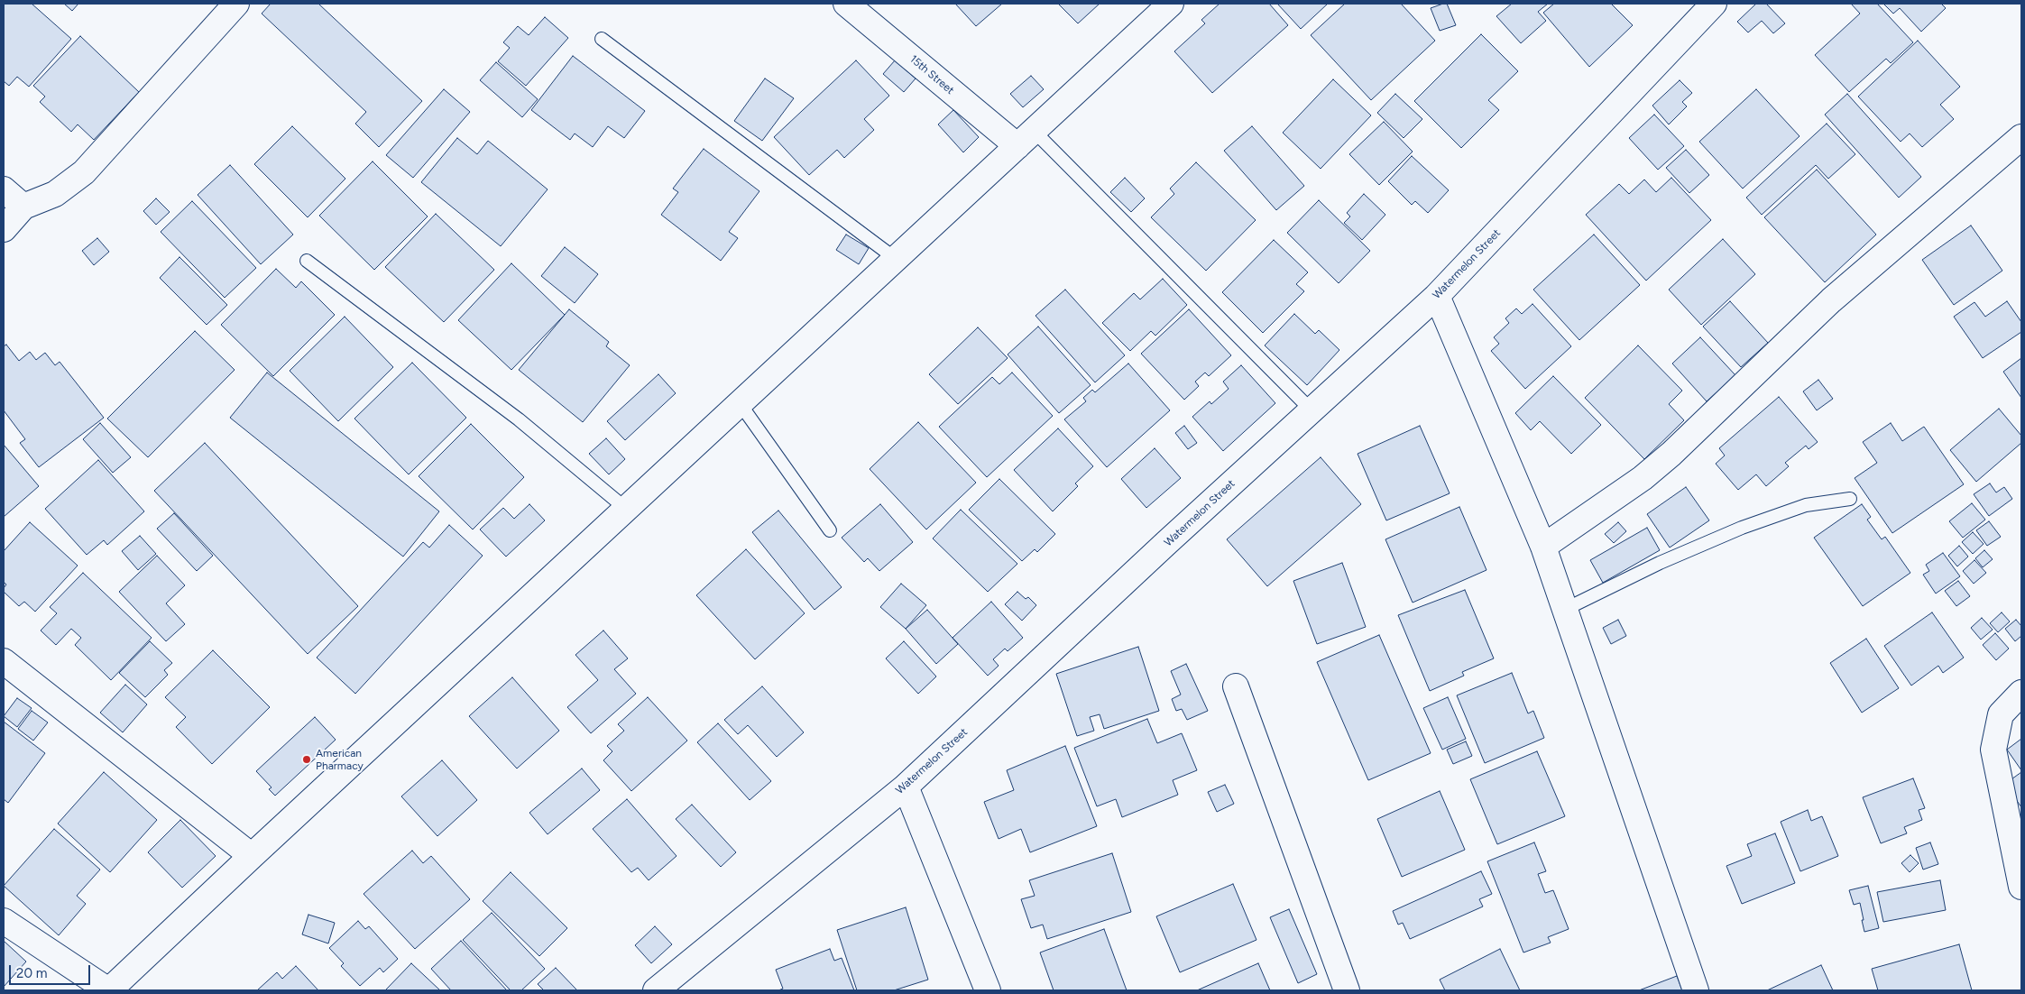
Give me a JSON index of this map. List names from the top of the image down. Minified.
{"streets":{"street":["15th Street","Watermelon Street"]},"places":["American Pharmacy"],"scale_bar":"20 m"}
